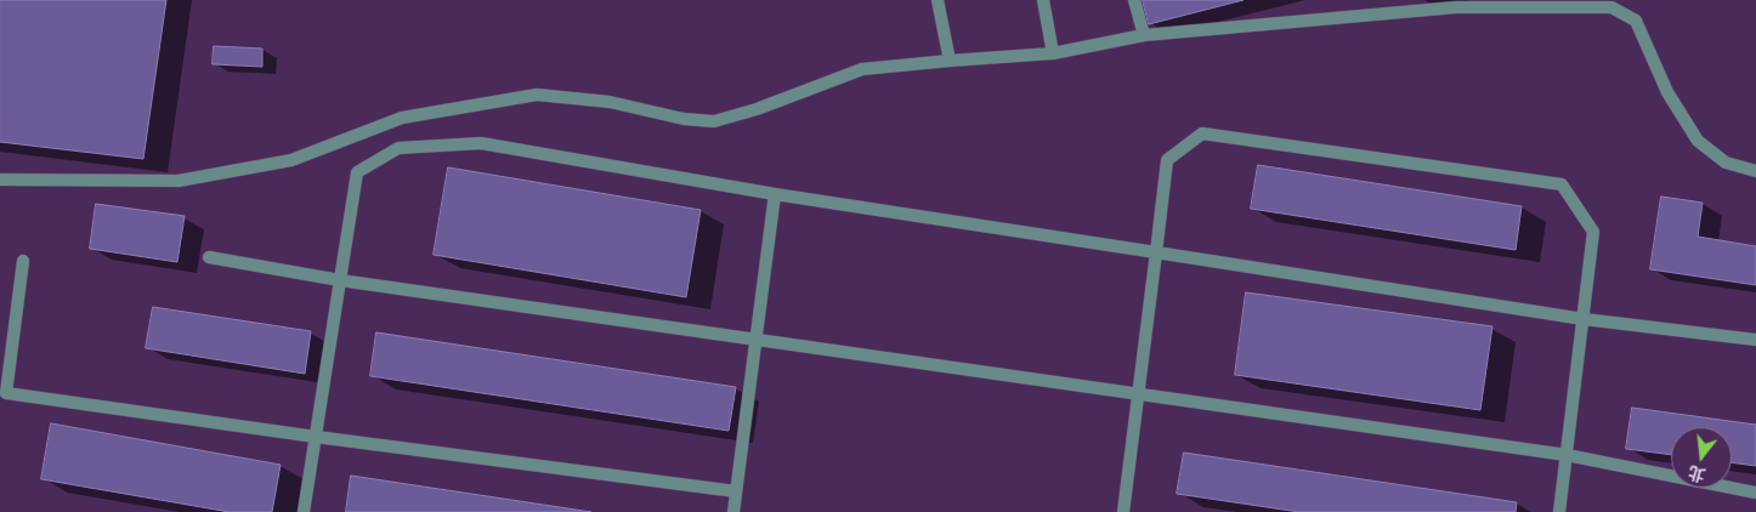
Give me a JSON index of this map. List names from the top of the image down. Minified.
{"north":"bottom"}
